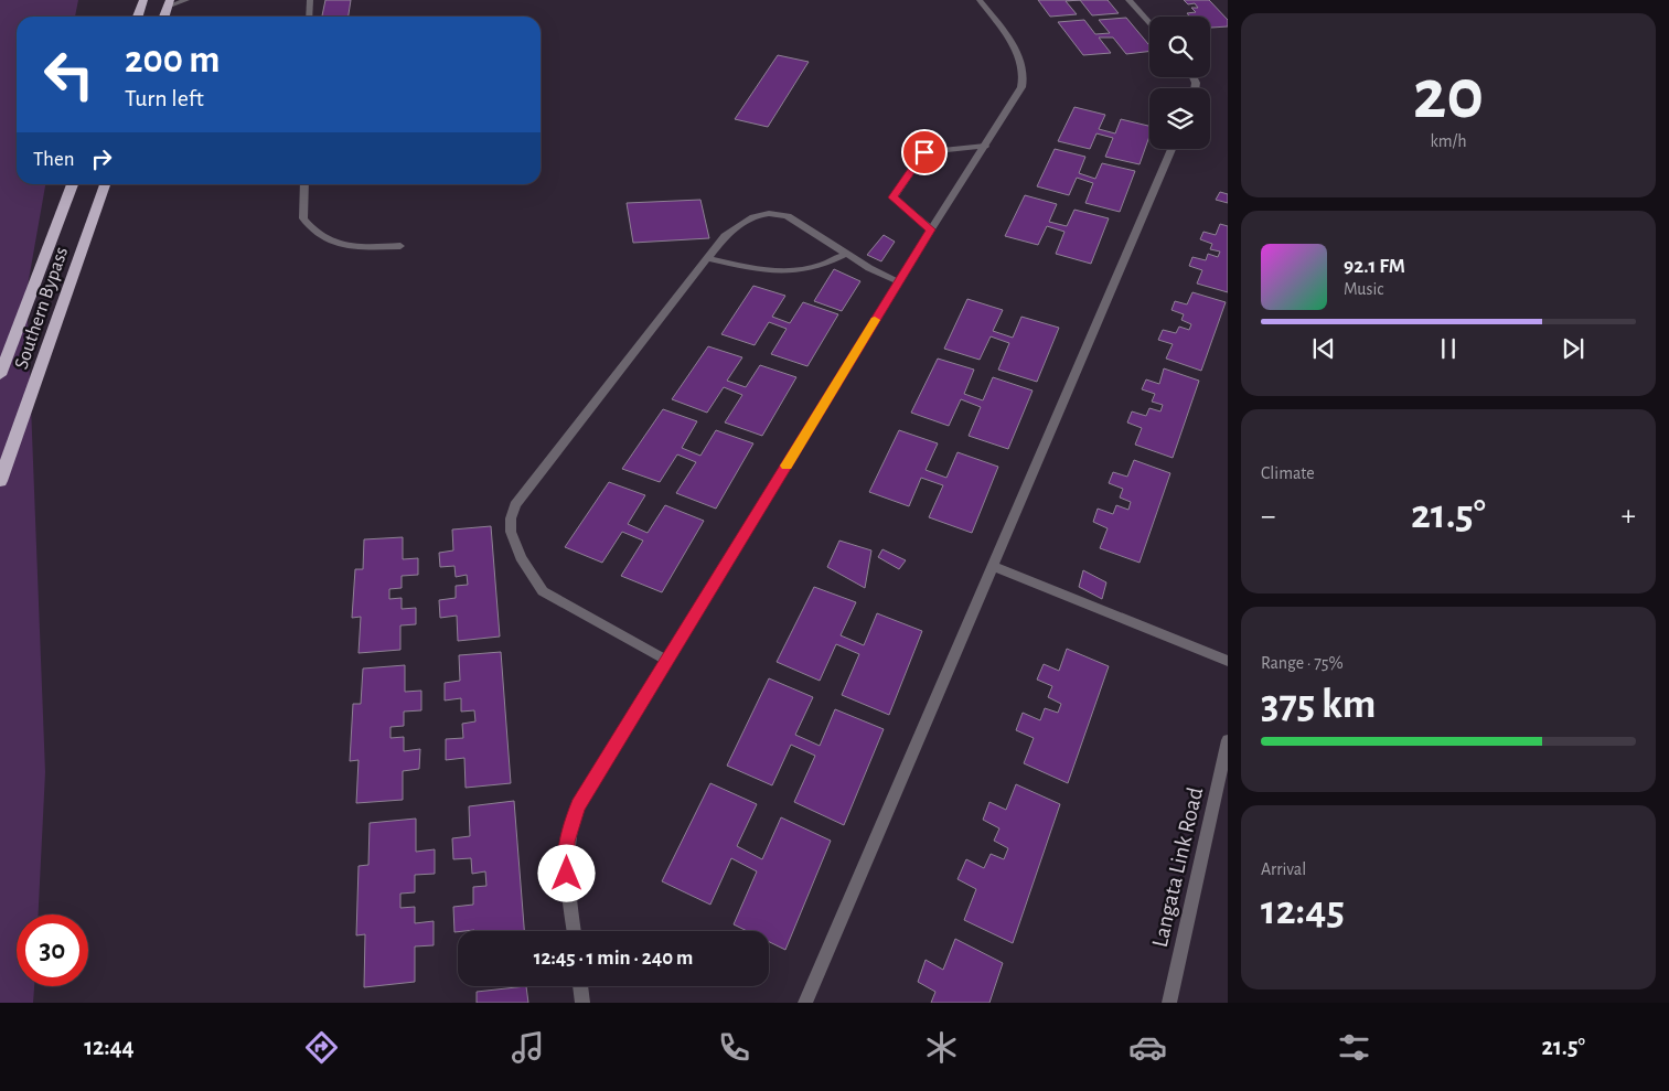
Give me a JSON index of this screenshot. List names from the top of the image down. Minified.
{"streets":{"highway":["Southern Bypass"],"street":["Langata Link Road"]},"page":{"tile":[["20","km/h"],"Climate",["Range · 75%","375 km"],["Arrival","12:45"]],"turn":["200 m","Turn left"],"then":"Then","song":["92.1 FM","Music"],"heat":["−","21.5°","+"],"limit":"30","trip":"12:45 · 1 min · 240 m","tabs":["12:44","21.5°"]}}
